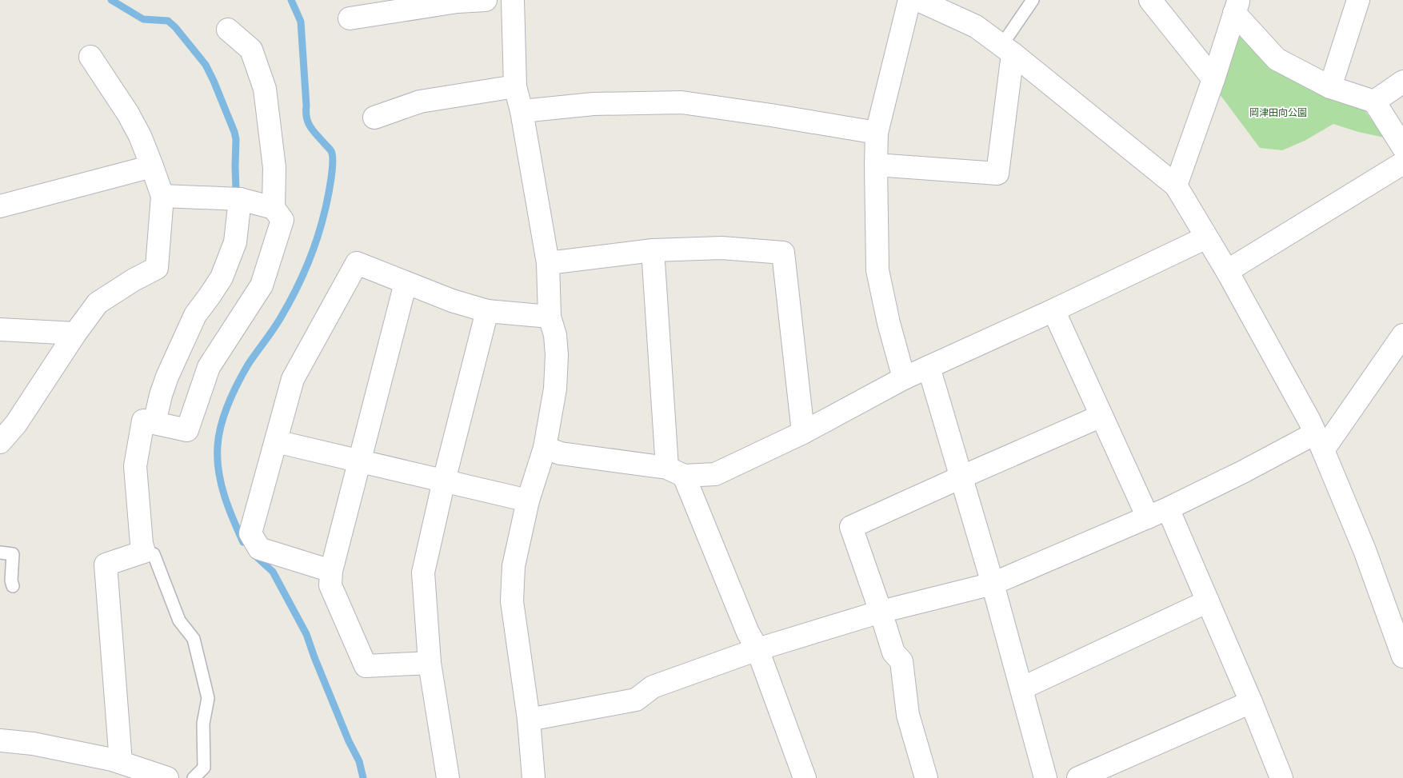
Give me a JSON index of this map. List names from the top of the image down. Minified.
{"parks":["岡津田向公園"]}
